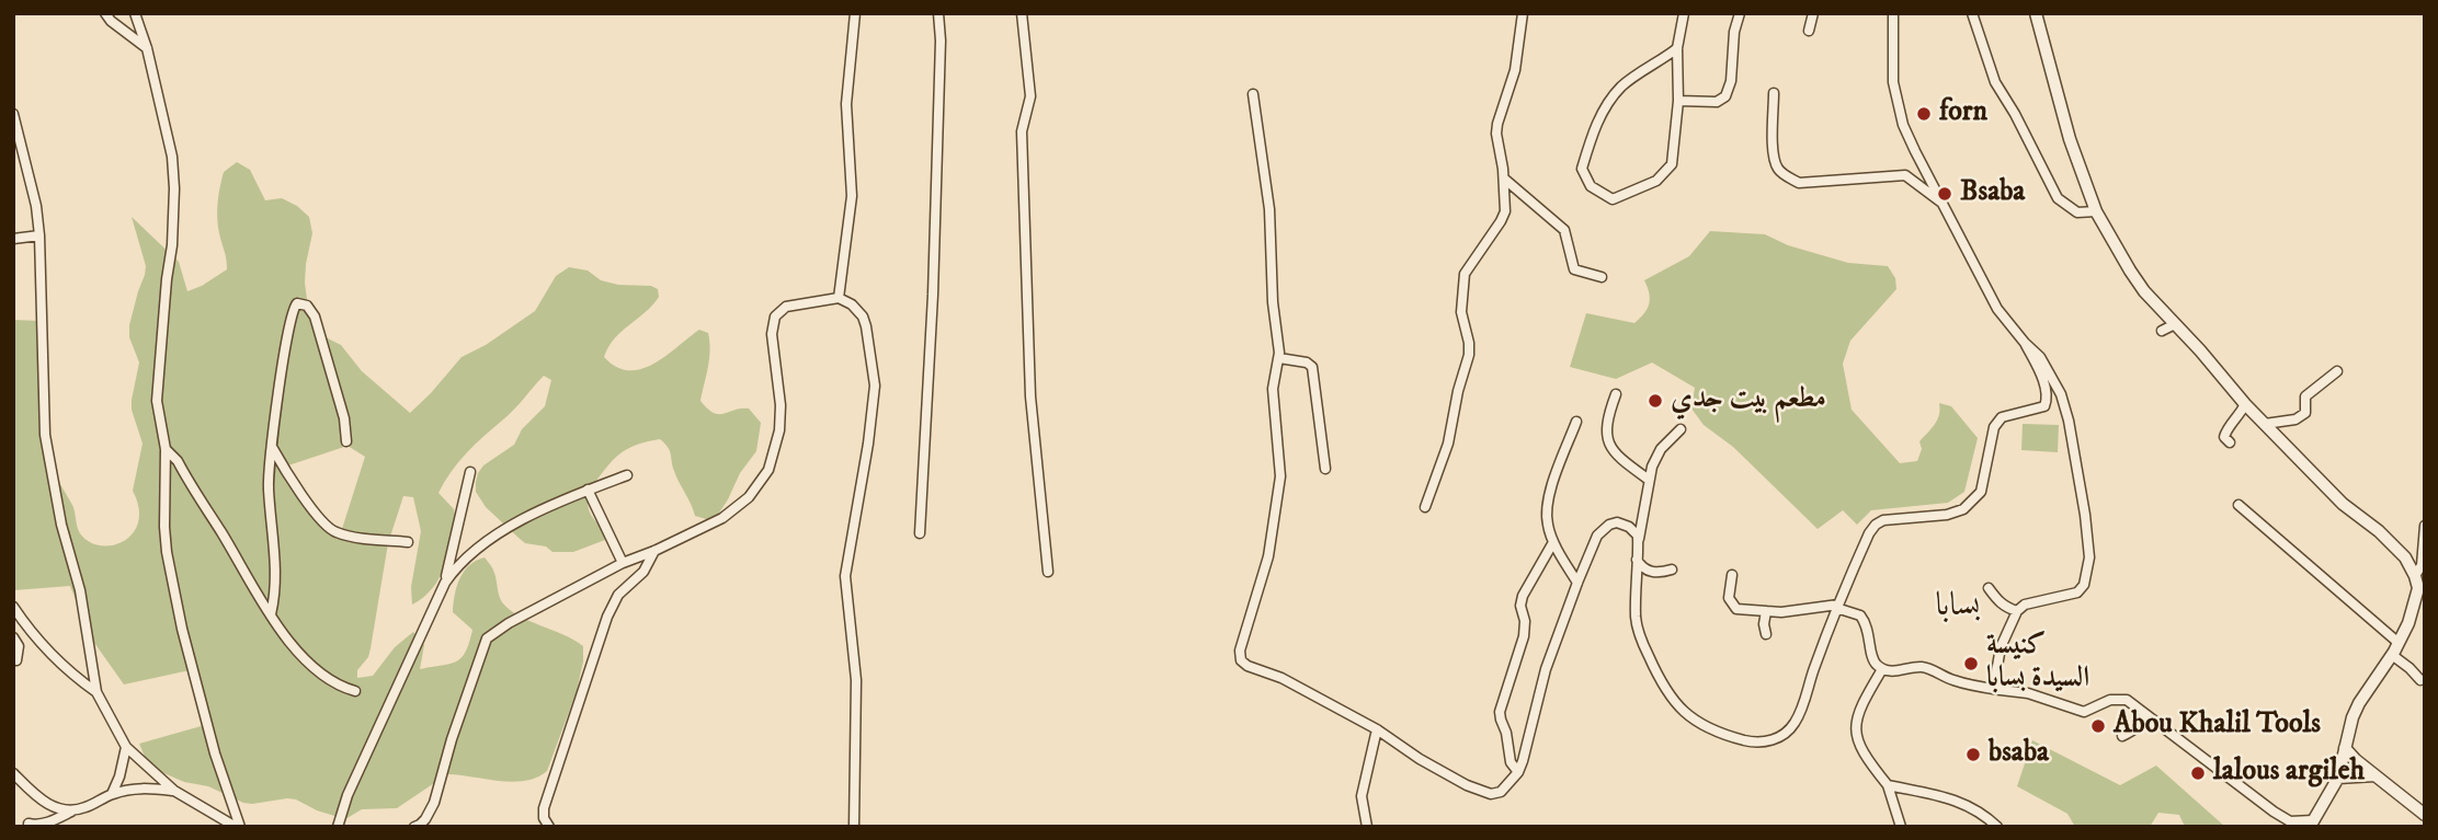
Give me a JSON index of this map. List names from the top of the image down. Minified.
{"districts":["بسابا"],"places":["forn","Bsaba","مطعم بيت جدي","كنيسة السيدة بسابا","Abou Khalil Tools","bsaba","lalous argileh"]}
